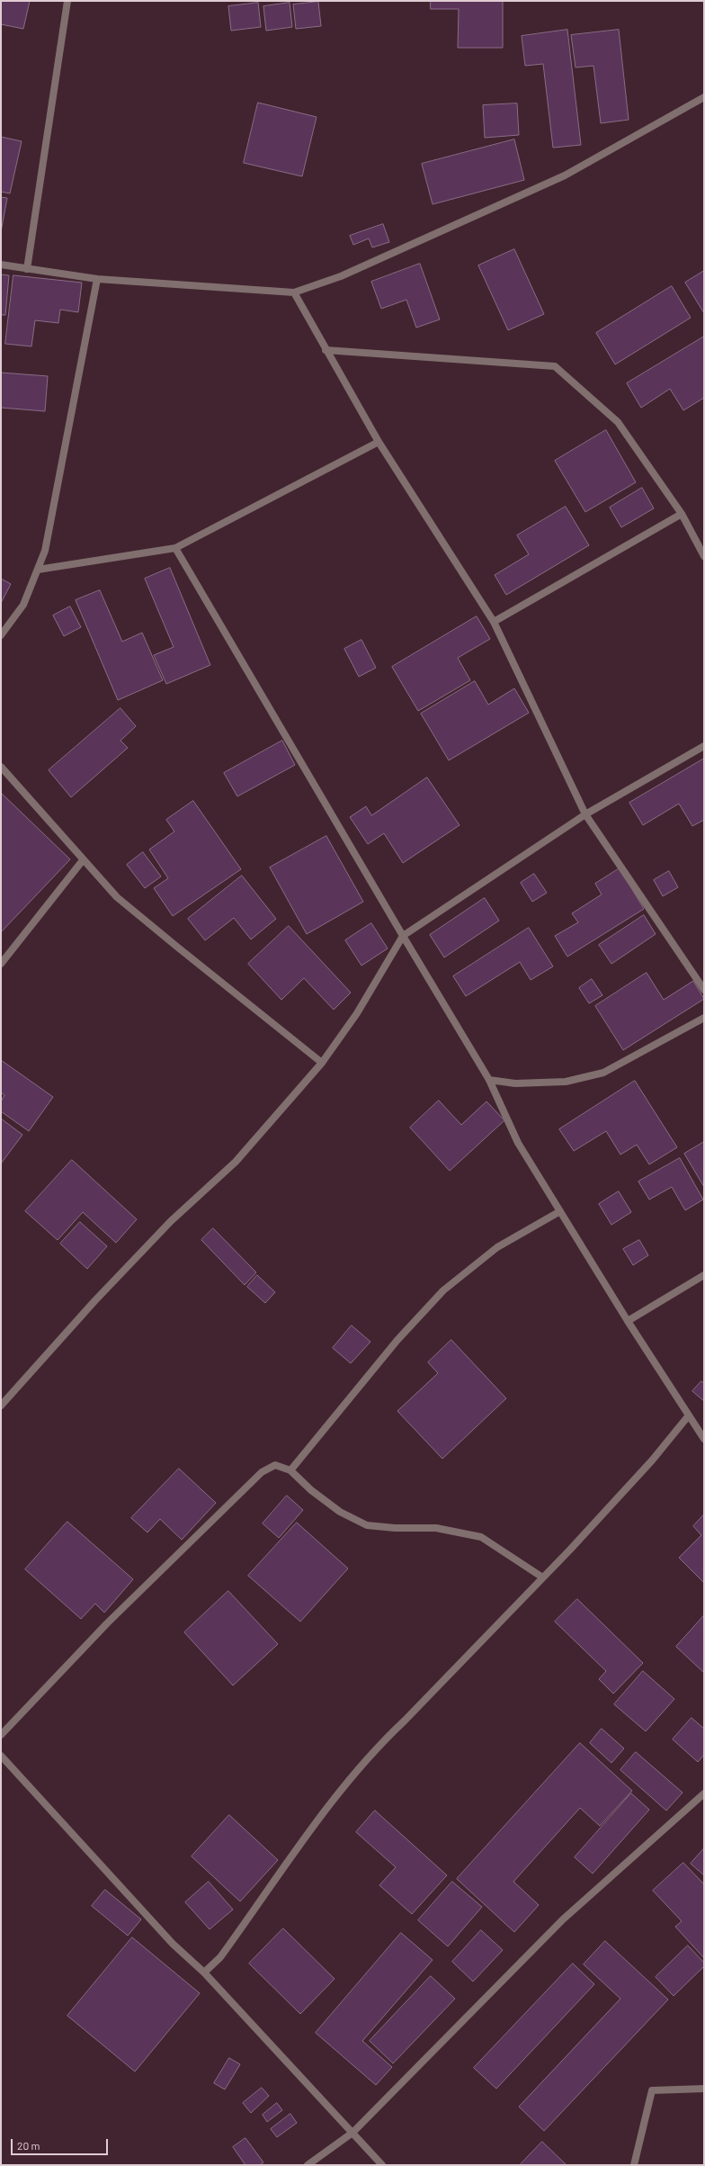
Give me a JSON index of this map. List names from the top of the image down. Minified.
{"scale_bar":"20 m"}
